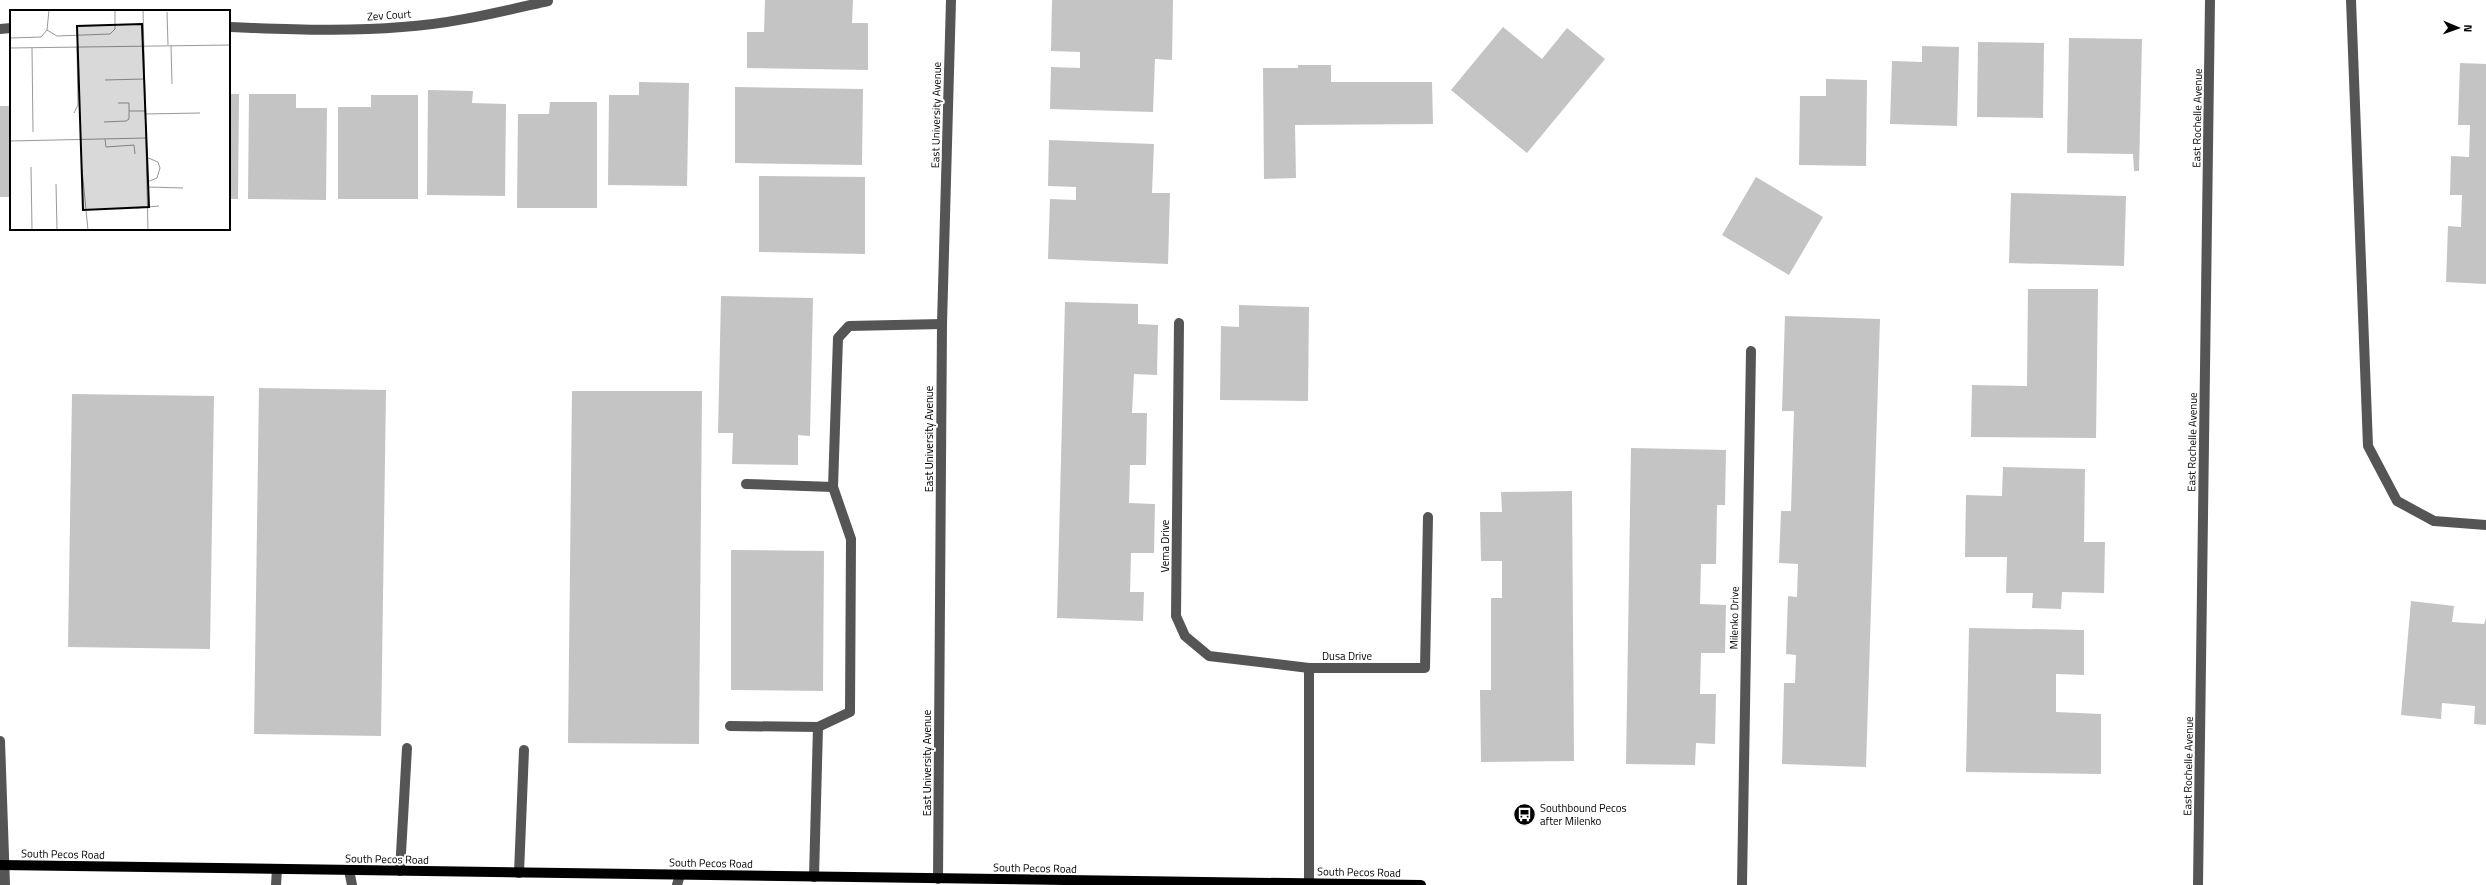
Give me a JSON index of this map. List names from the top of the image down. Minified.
{"streets":{"main road":["South Pecos Road"],"street":["Zev Court","East University Avenue","East Rochelle Avenue","Vema Drive","Milenko Drive","Dusa Drive"]},"crossings":[["East University Avenue","South Pecos Road"],["Vema Drive","Dusa Drive"],["Dusa Drive","South Pecos Road"]],"places":{"bus stop":["Southbound Pecos after Milenko"]},"north":"right"}
